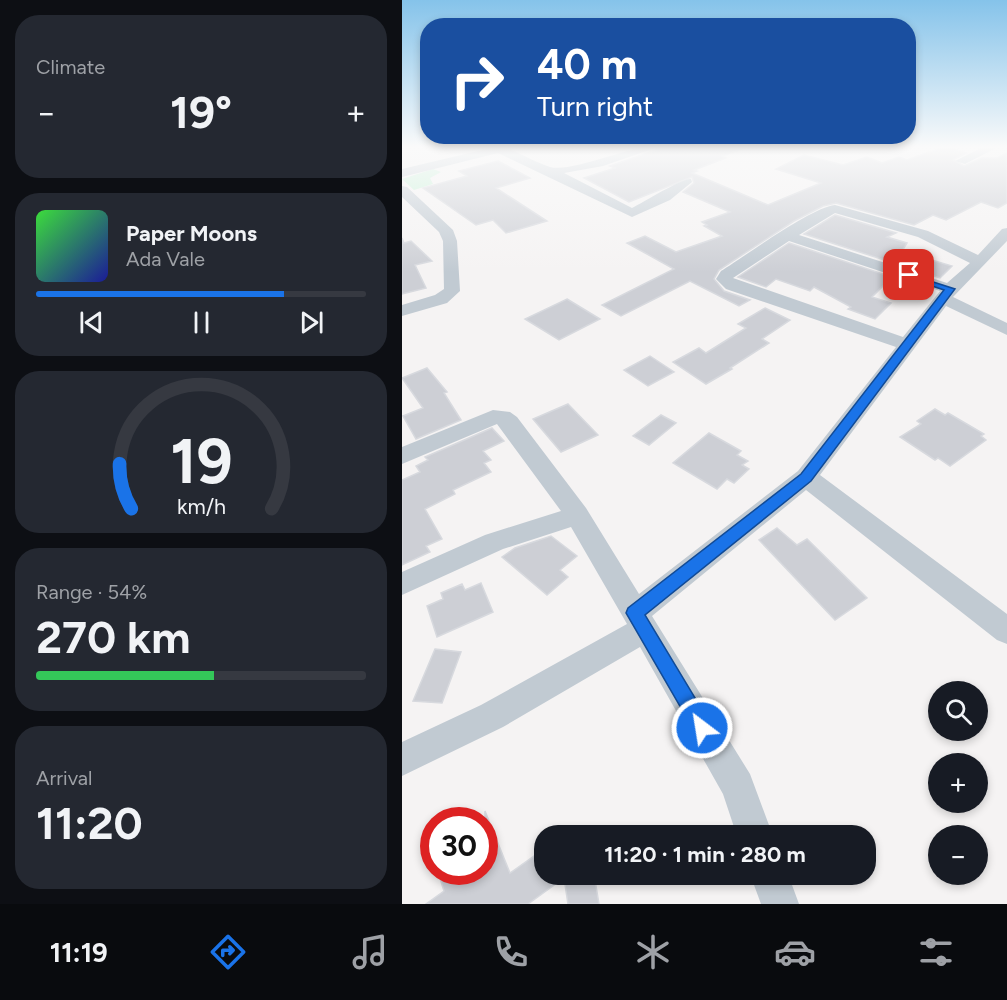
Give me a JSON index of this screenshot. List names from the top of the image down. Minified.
{"page":{"tile":["Climate",["Range · 54%","270 km"],["Arrival","11:20"]],"turn":["40 m","Turn right"],"heat":["−","19°","+"],"song":["Paper Moons","Ada Vale"],"map_buttons":["+","−"],"limit":"30","trip":"11:20 · 1 min · 280 m","tabs":"11:19","gauge":["19","km/h"]}}
